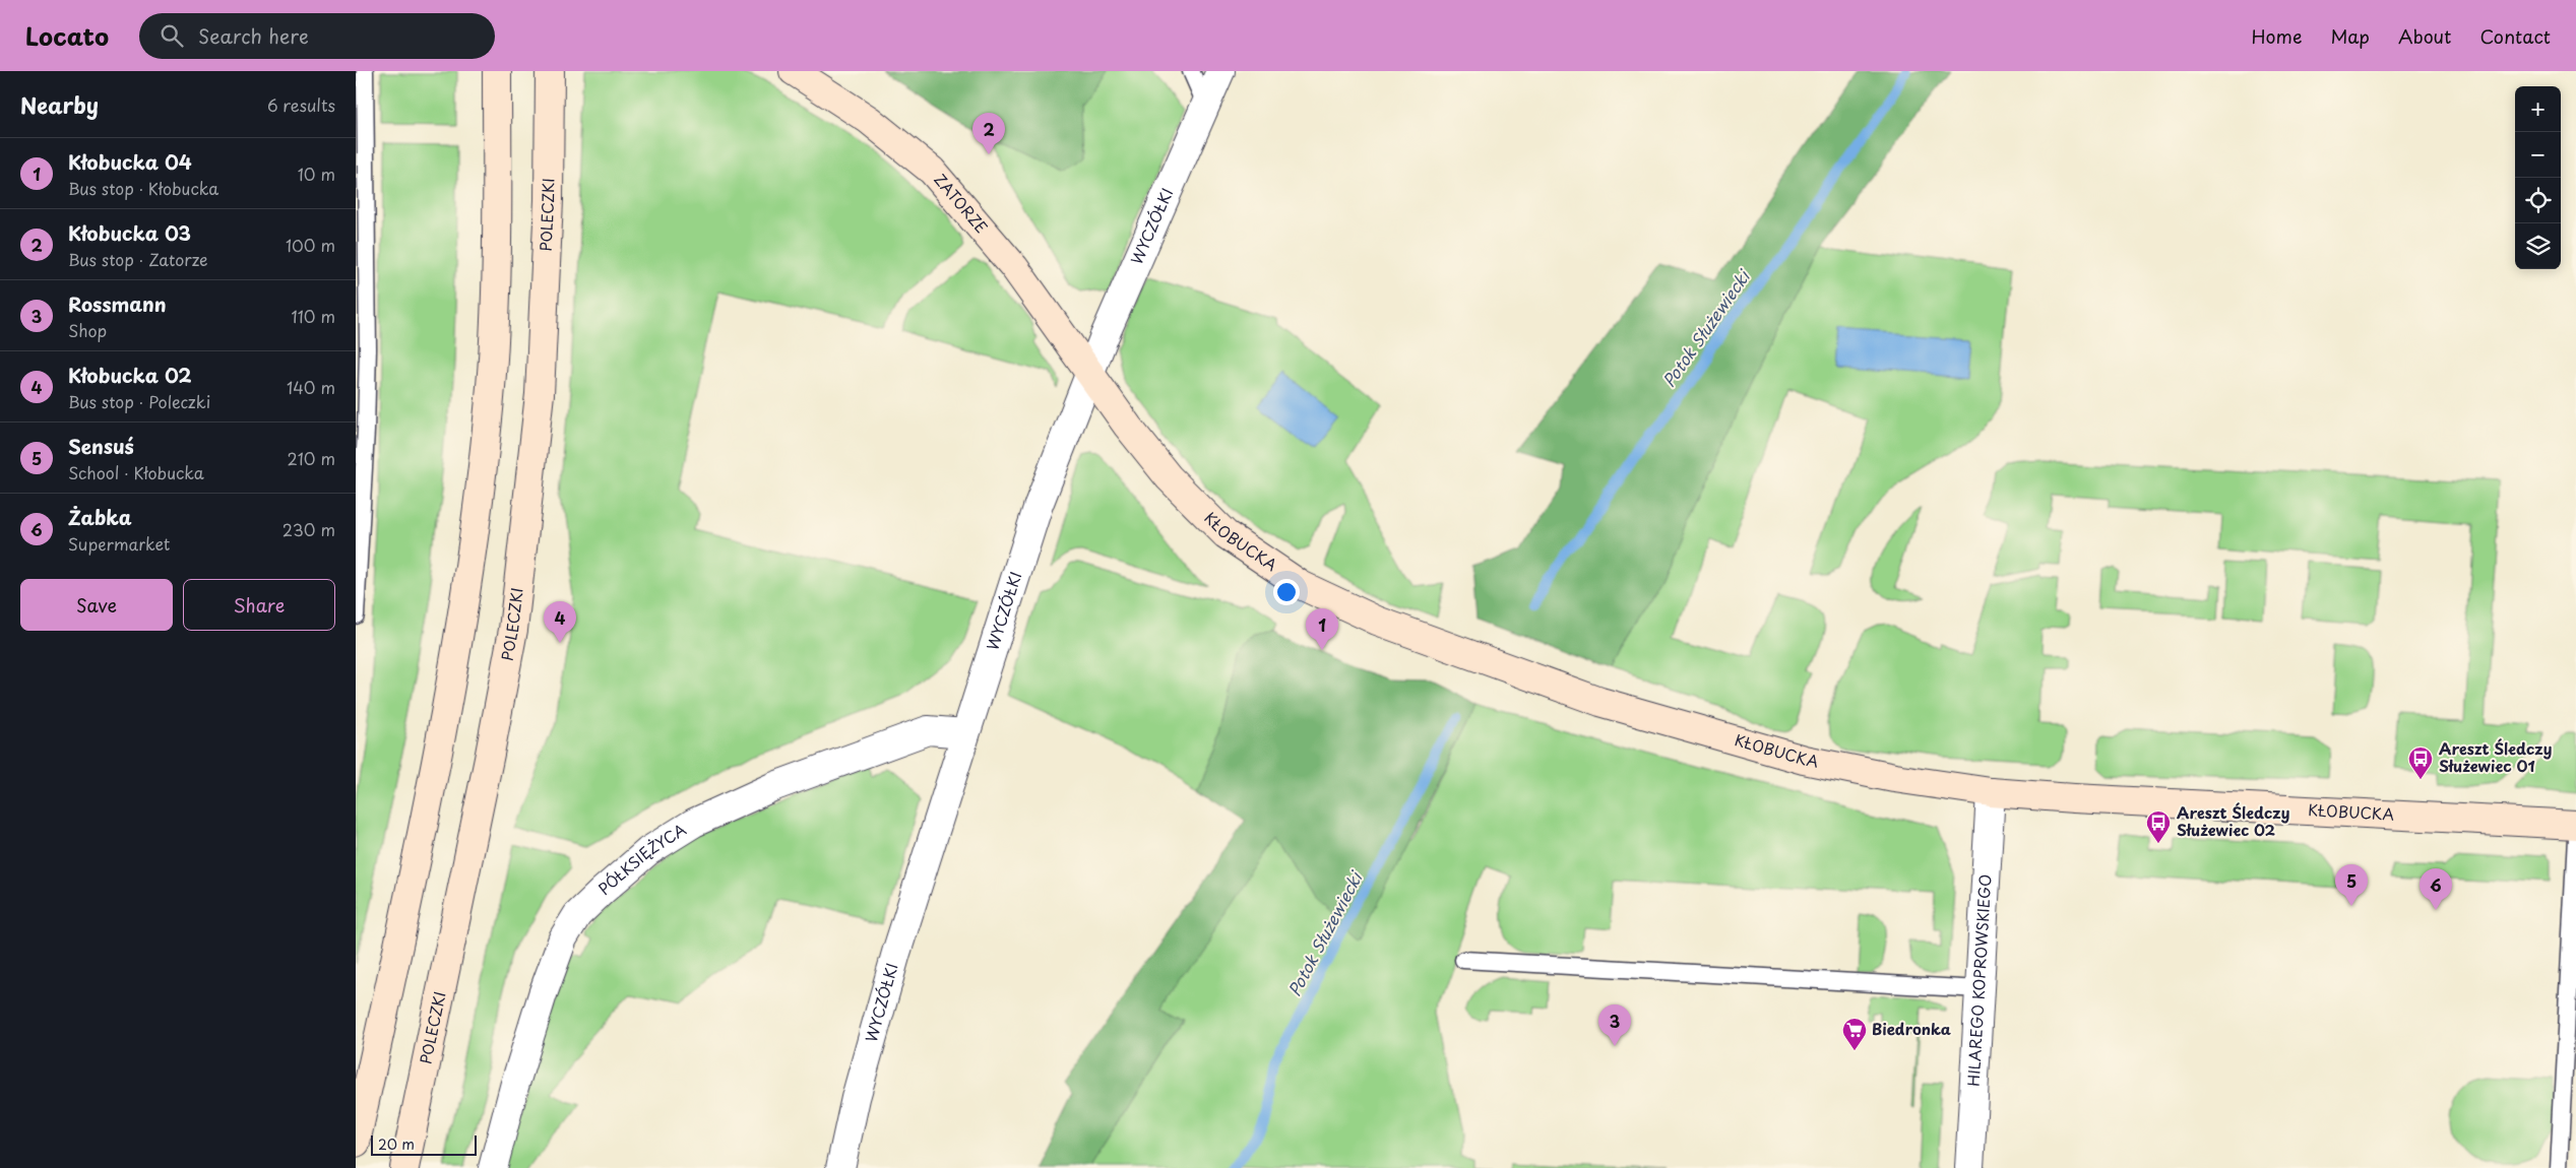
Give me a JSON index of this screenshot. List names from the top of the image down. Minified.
{"streets":{"main road":["ZATORZE","POLECZKI","KŁOBUCKA"],"street":["WYCZÓŁKI","PÓŁKSIĘŻYCA","HILAREGO KOPROWSKIEGO"]},"crossings":[["ZATORZE","WYCZÓŁKI"],["ZATORZE","KŁOBUCKA"],["WYCZÓŁKI","KŁOBUCKA"],["WYCZÓŁKI","PÓŁKSIĘŻYCA"],["KŁOBUCKA","HILAREGO KOPROWSKIEGO"]],"water":["Potok Służewiecki"],"places":{"bus stop":["Areszt Śledczy Służewiec 01","Areszt Śledczy Służewiec 02"],"supermarket":["Biedronka"]},"scale_bar":"20 m","page":{"header":"Locato","search":"Search here","nav":["Home","Map","About","Contact"],"heading":["Nearby","6 results"],"map_buttons":["+","−"],"pins":["2","4","1","5","6","3"],"list":[{"mark":"1","name":"Kłobucka 04","note":"Bus stop · Kłobucka","value":"10 m"},{"mark":"2","name":"Kłobucka 03","note":"Bus stop · Zatorze","value":"100 m"},{"mark":"3","name":"Rossmann","note":"Shop","value":"110 m"},{"mark":"4","name":"Kłobucka 02","note":"Bus stop · Poleczki","value":"140 m"},{"mark":"5","name":"Sensuś","note":"School · Kłobucka","value":"210 m"},{"mark":"6","name":"Żabka","note":"Supermarket","value":"230 m"}],"buttons":["Save","Share"],"scale":"20 m"}}
